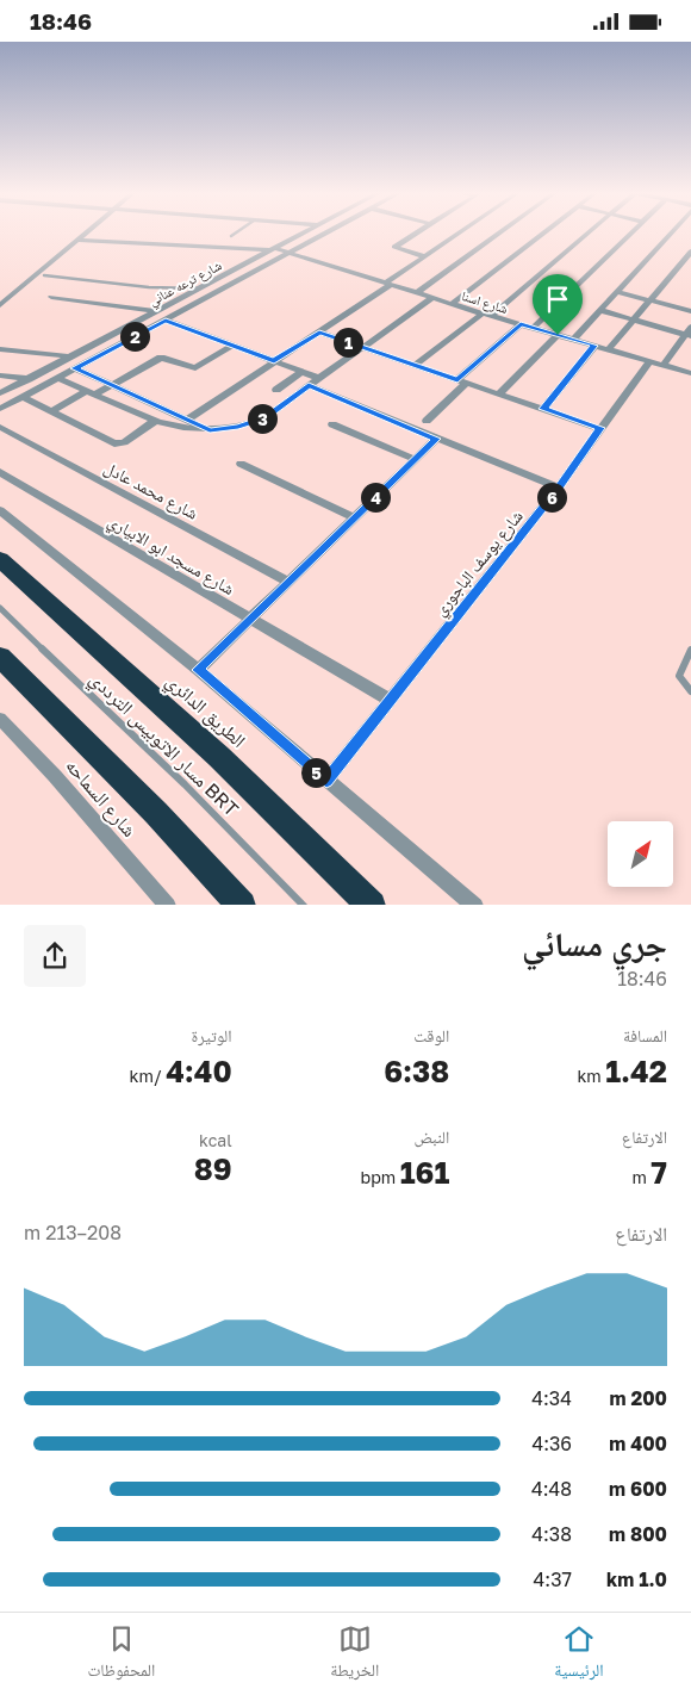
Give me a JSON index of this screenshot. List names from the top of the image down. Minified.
{"streets":{"highway":["الطريق الدائري"],"street":["شارع ترعه عناني","شارع اسنا","شارع محمد عادل","شارع مسجد ابو الابياري","شارع يوسف الباجوري","شارع السماحه"],"lane":["مسار الاتوبيس الترددي BRT"]},"crossings":[["شارع ترعه عناني","شارع اسنا"],["شارع اسنا","شارع يوسف الباجوري"],["شارع مسجد ابو الابياري","شارع يوسف الباجوري"]],"north":"top right","page":{"status":"18:46","pins":["2","1","3","4","6","5"],"heading":["جري مسائي","18:46"],"stats":[["المسافة","1.42 km"],["الوقت","6:38"],["الوتيرة","4:40 /km"],["الارتفاع","7 m"],["النبض","161 bpm"],["kcal","89"]],"chart":["الارتفاع","208–213 m"],"list":[{"name":"200 m","note":"4:34"},{"name":"400 m","note":"4:36"},{"name":"600 m","note":"4:48"},{"name":"800 m","note":"4:38"},{"name":"1.0 km","note":"4:37"}],"tabs":["الرئيسية","الخريطة","المحفوظات"]}}
